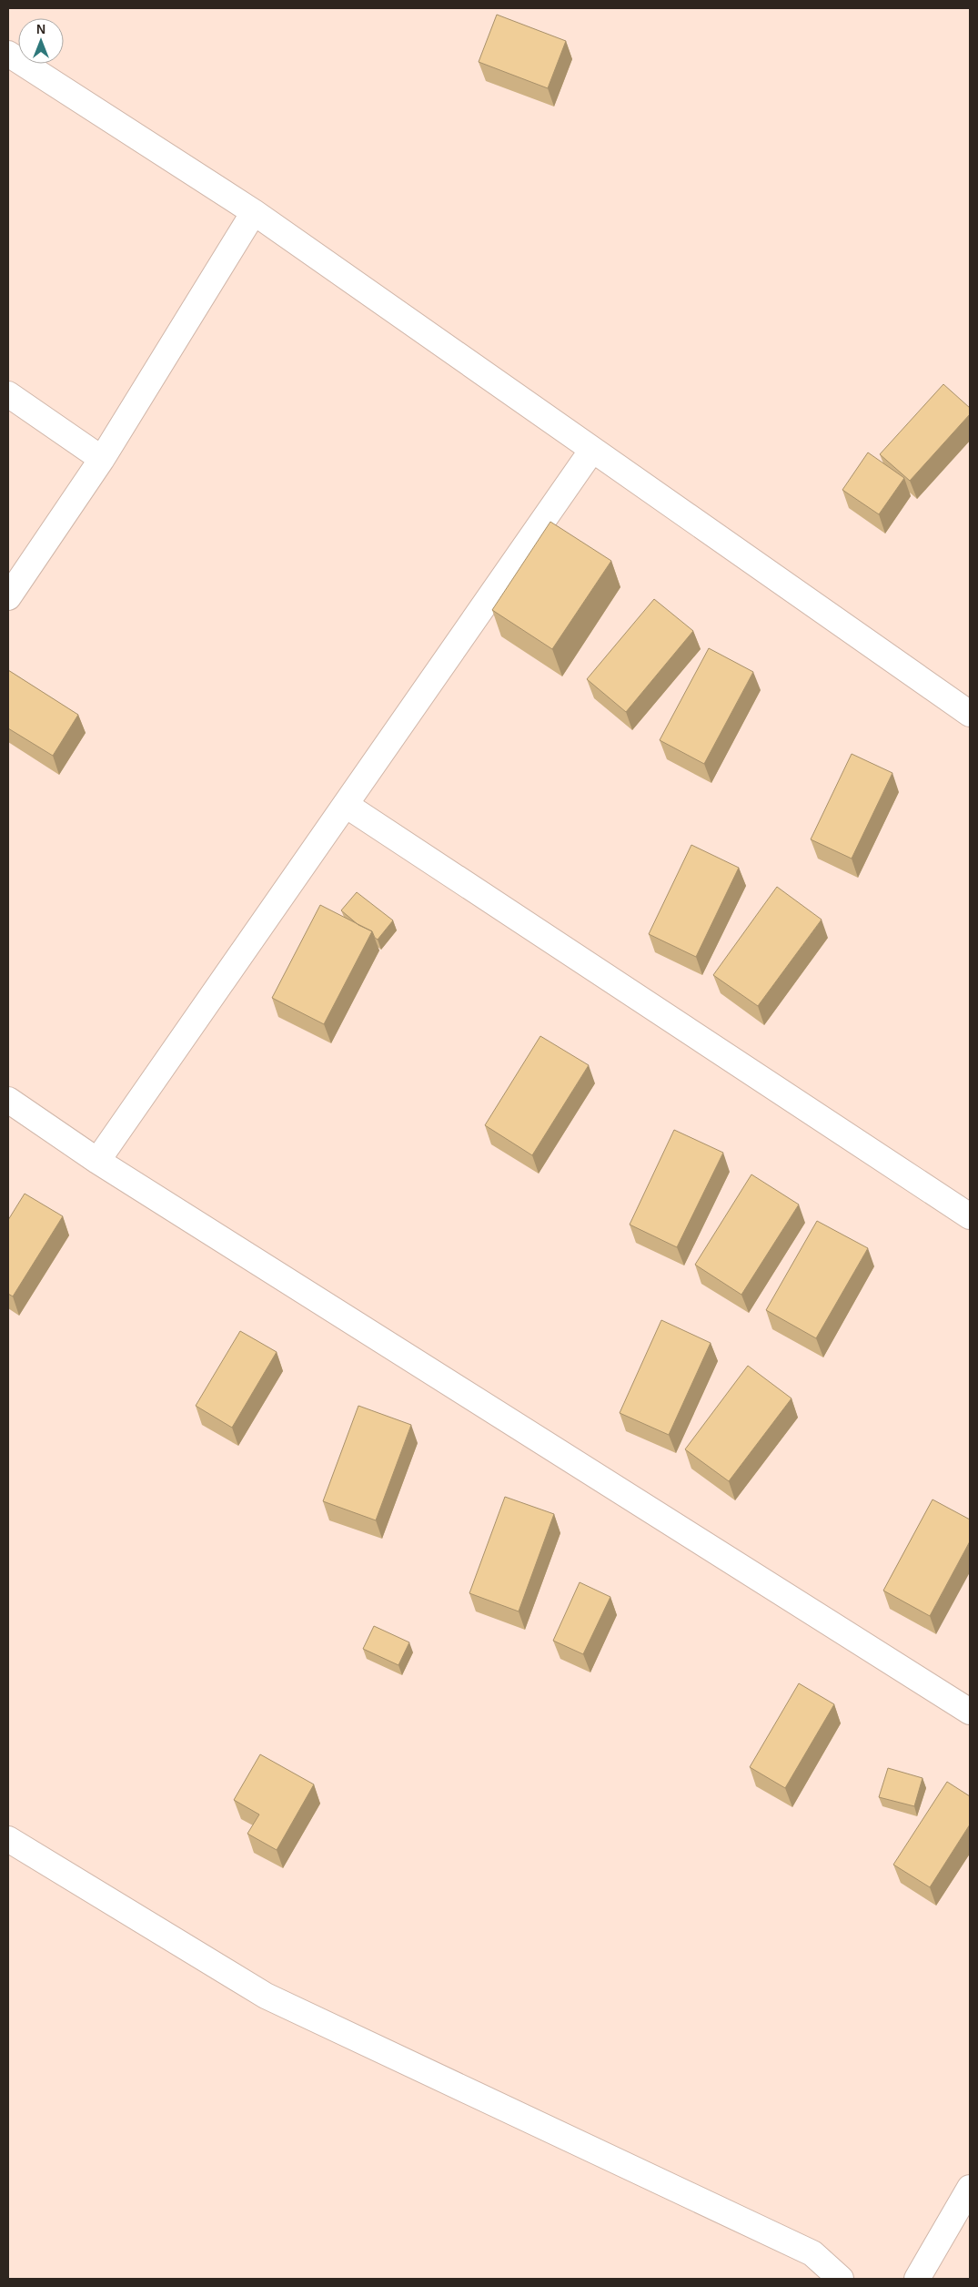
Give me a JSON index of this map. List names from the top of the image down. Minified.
{"north":"top"}
